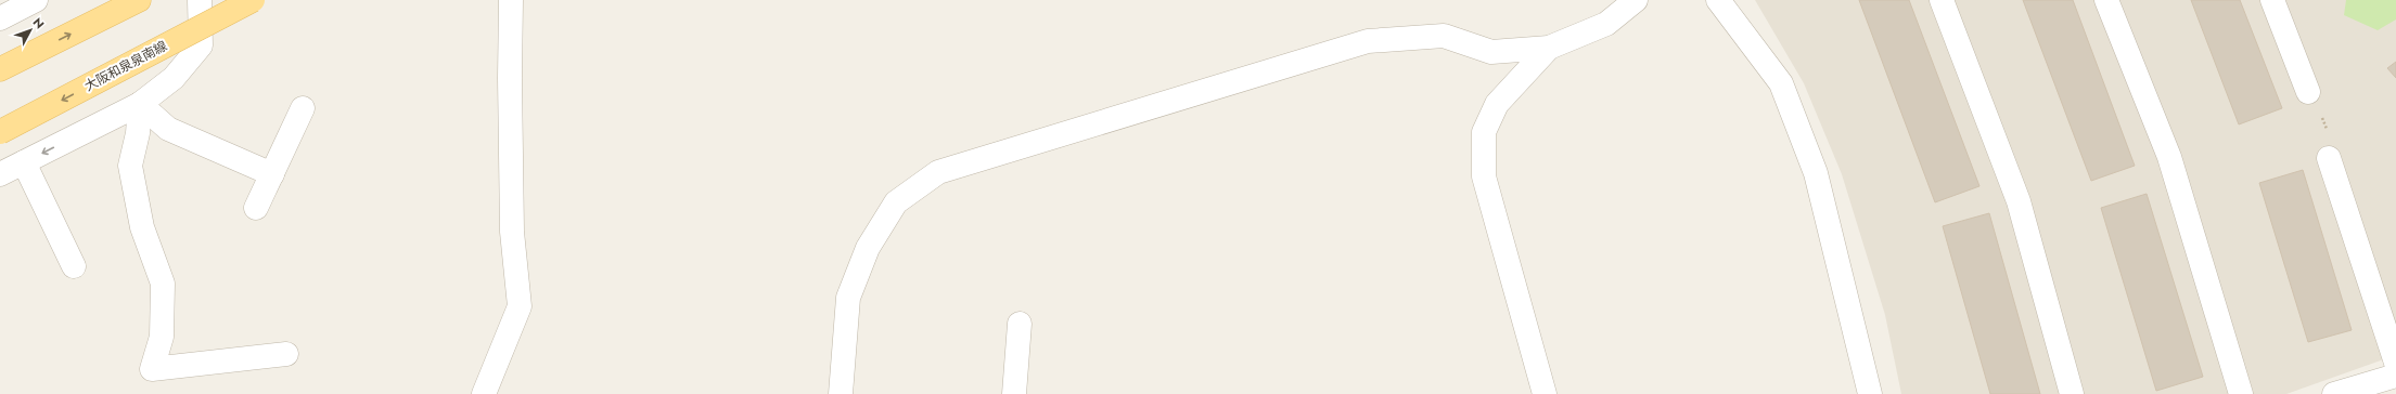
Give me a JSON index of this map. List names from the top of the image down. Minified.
{"streets":{"main road":["大阪和泉泉南線"]},"north":"top right"}
